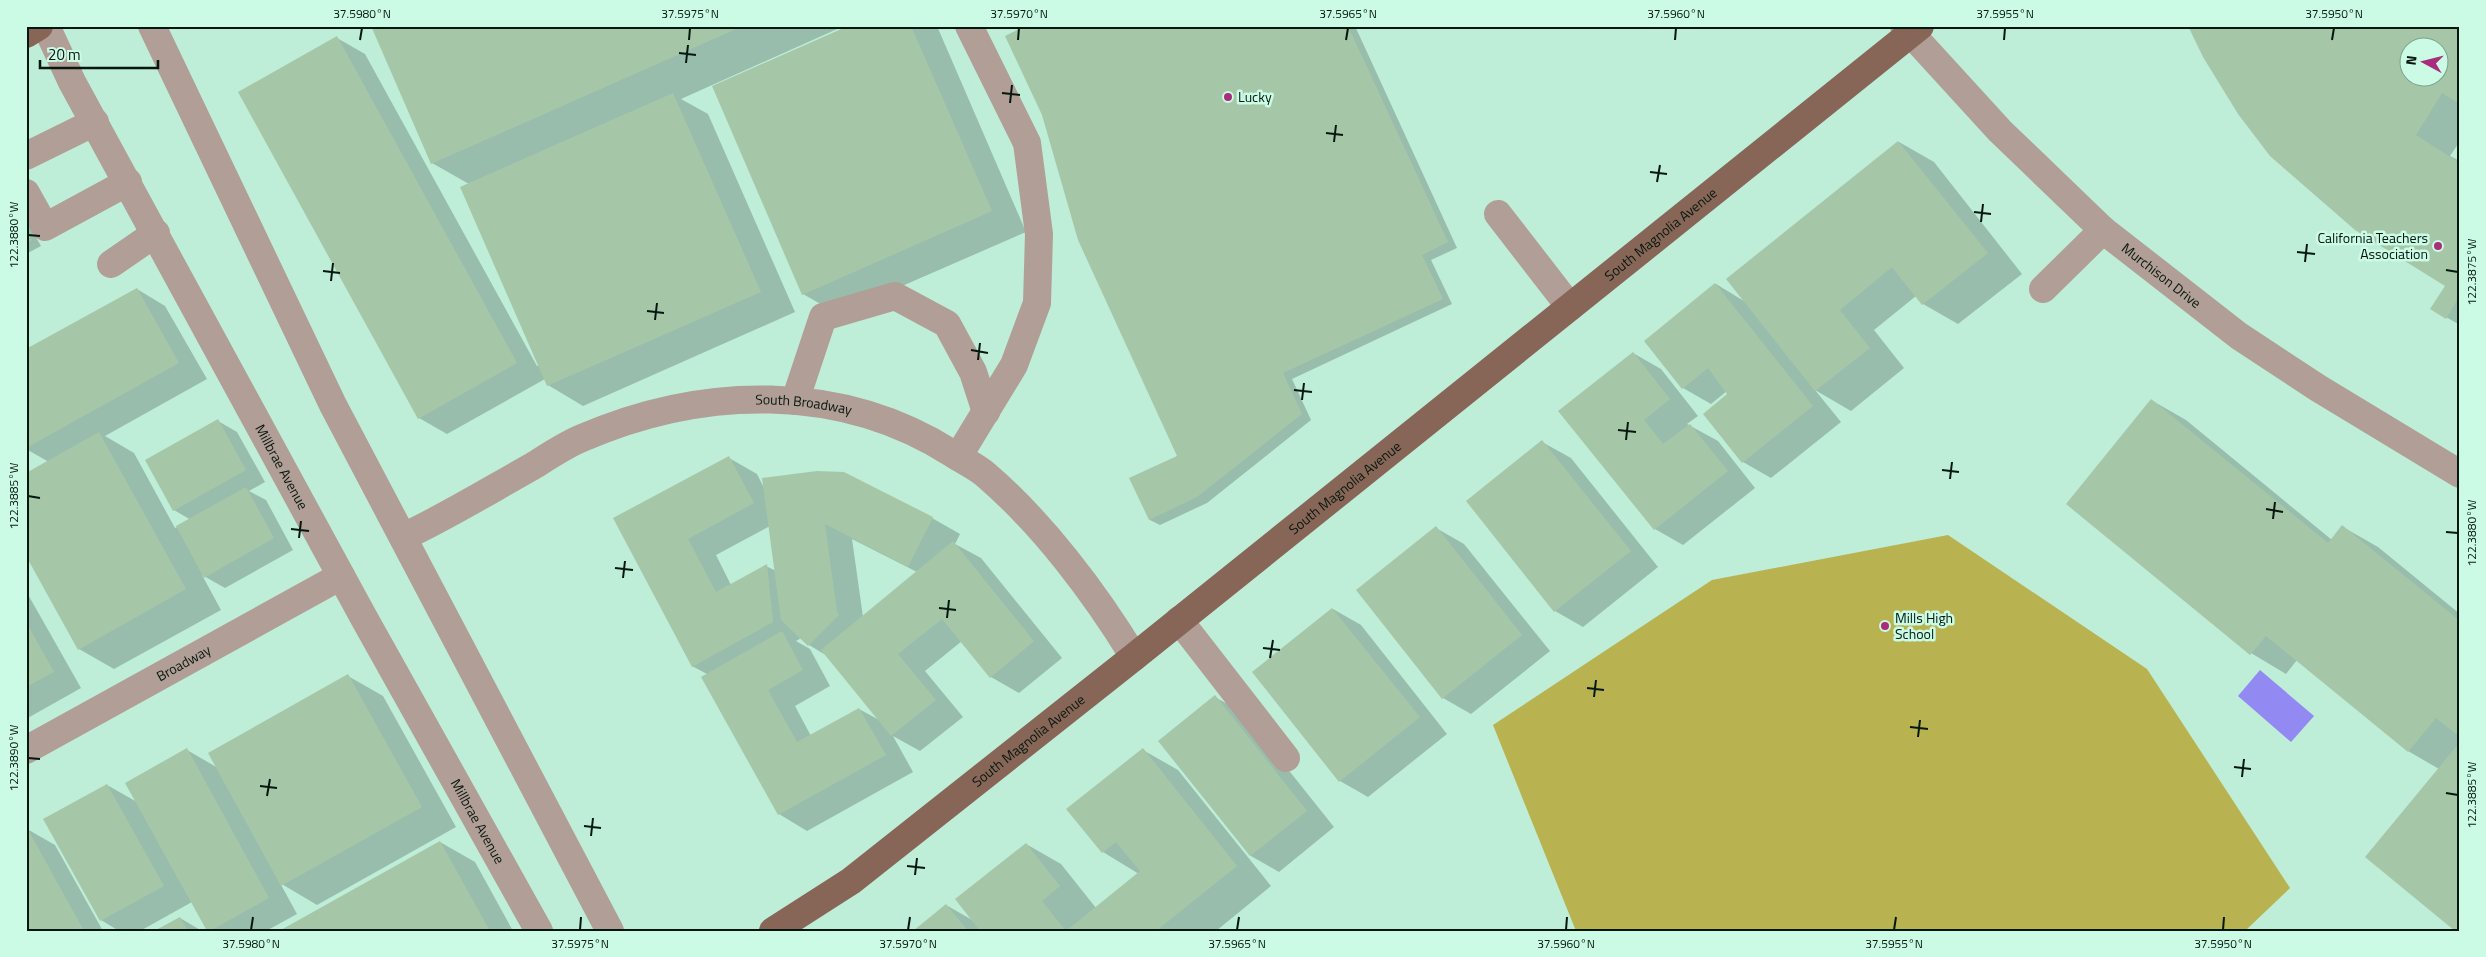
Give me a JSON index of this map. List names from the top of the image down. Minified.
{"streets":{"main road":["South Magnolia Avenue"],"street":["Murchison Drive","South Broadway","Millbrae Avenue","Broadway"]},"crossings":[["South Magnolia Avenue","Murchison Drive"],["South Magnolia Avenue","South Broadway"],["Millbrae Avenue","Broadway"]],"places":["Lucky","California Teachers Association","Mills High School"],"scale_bar":"20 m","north":"left","coordinates":["37.5980°N","37.5975°N","37.5970°N","37.5965°N","37.5960°N","37.5955°N","37.5950°N","122.3880°W","122.3875°W","122.3885°W","122.3890°W"]}
